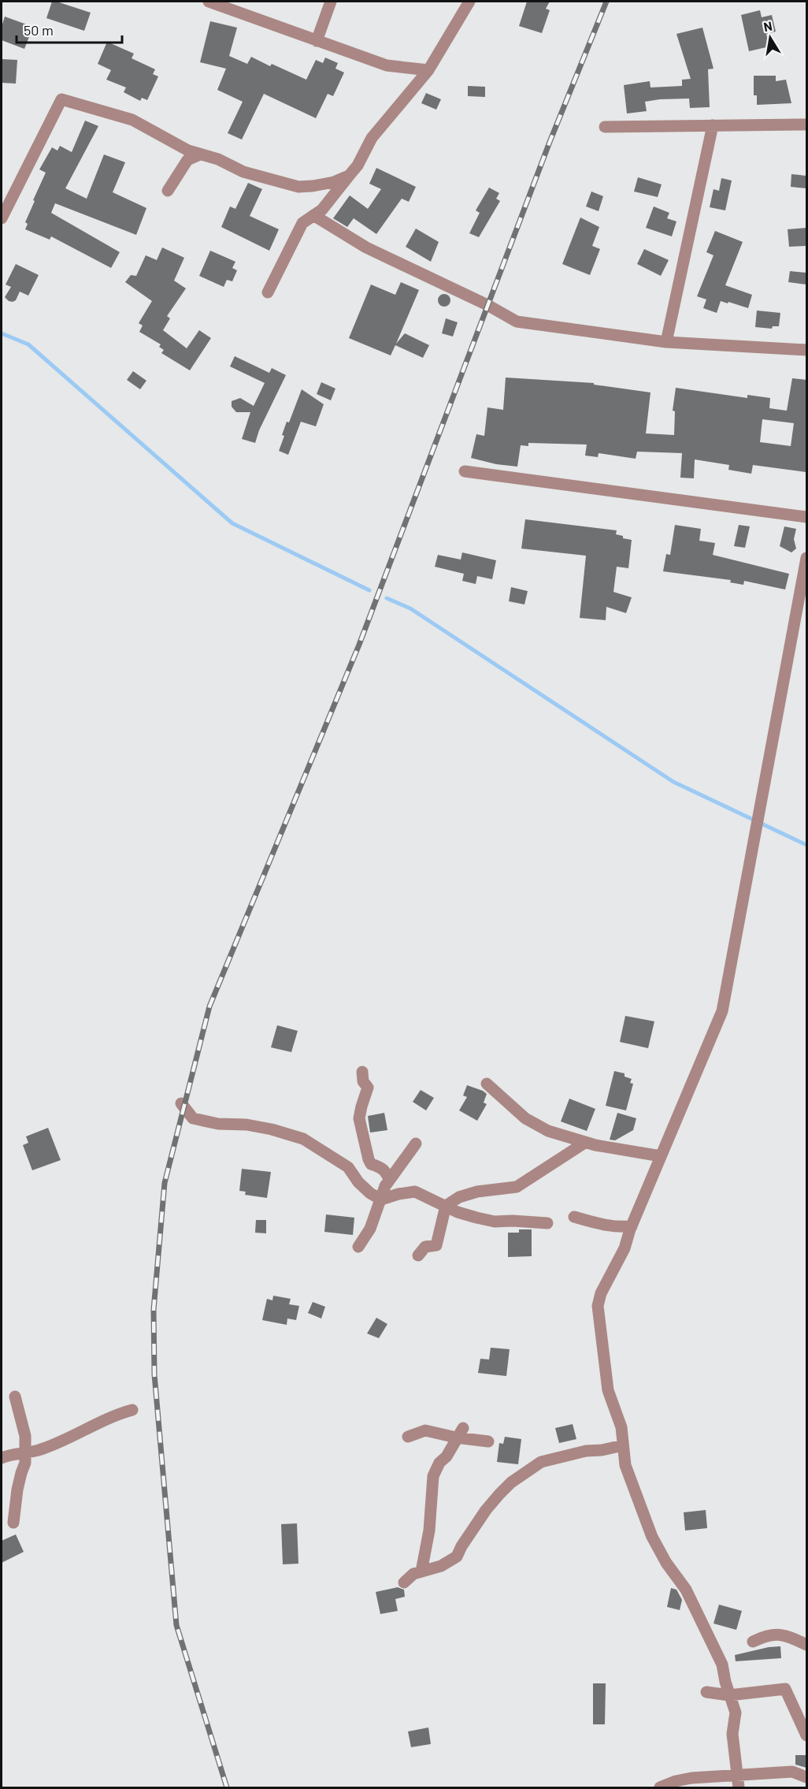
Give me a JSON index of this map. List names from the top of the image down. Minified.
{"scale_bar":"50 m","north":"top"}
